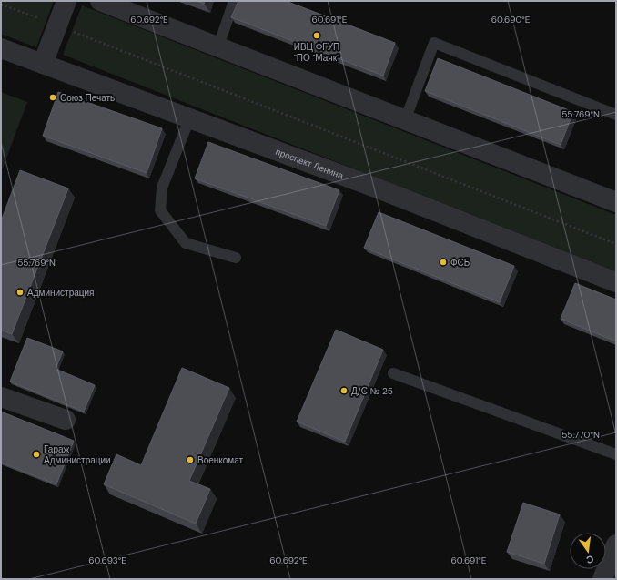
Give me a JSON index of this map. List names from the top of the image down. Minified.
{"streets":{"street":["проспект Ленина"]},"places":["ИВЦ ФГУП \"ПО \"Маяк\"","Союз Печать","ФСБ","Администрация","Д/С № 25","Гараж Администрации","Военкомат"],"north":"bottom","coordinates":["60.692°E","60.691°E","60.690°E","55.769°N","55.770°N","60.693°E"]}
